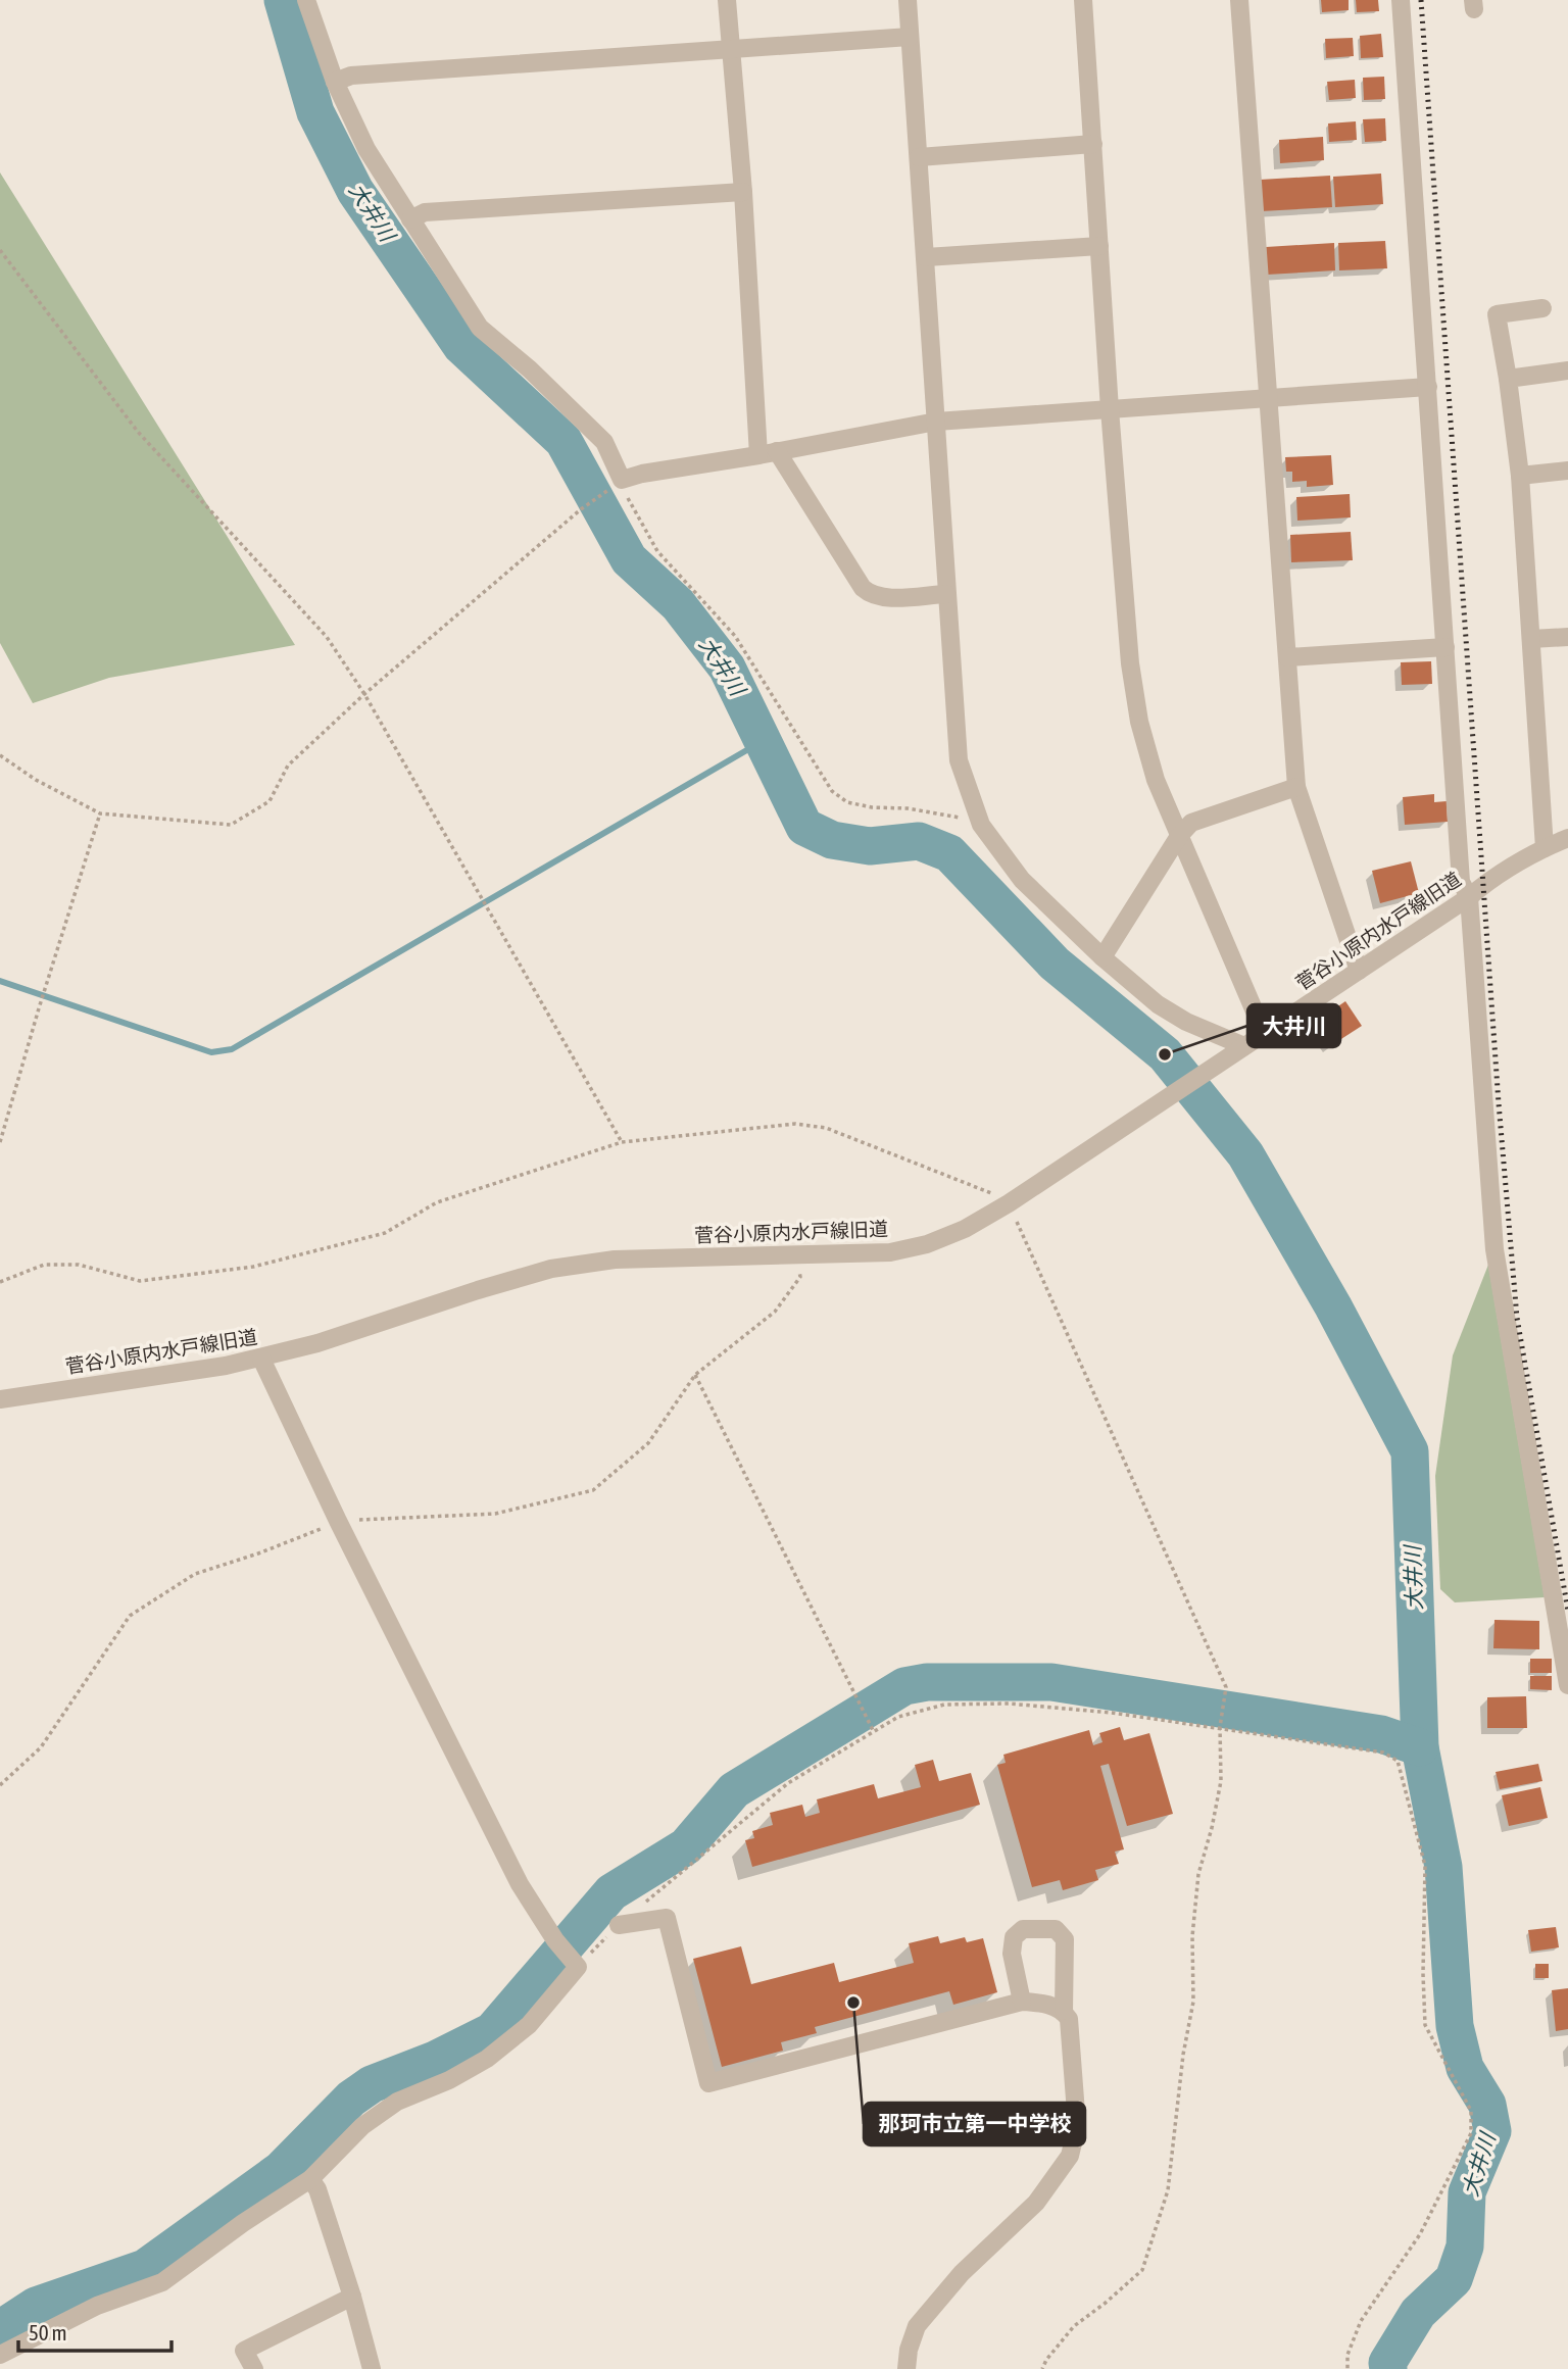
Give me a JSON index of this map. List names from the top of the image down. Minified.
{"streets":{"street":["菅谷小原内水戸線旧道"]},"water":["大井川"],"places":["大井川","那珂市立第一中学校"],"scale_bar":"50 m"}
